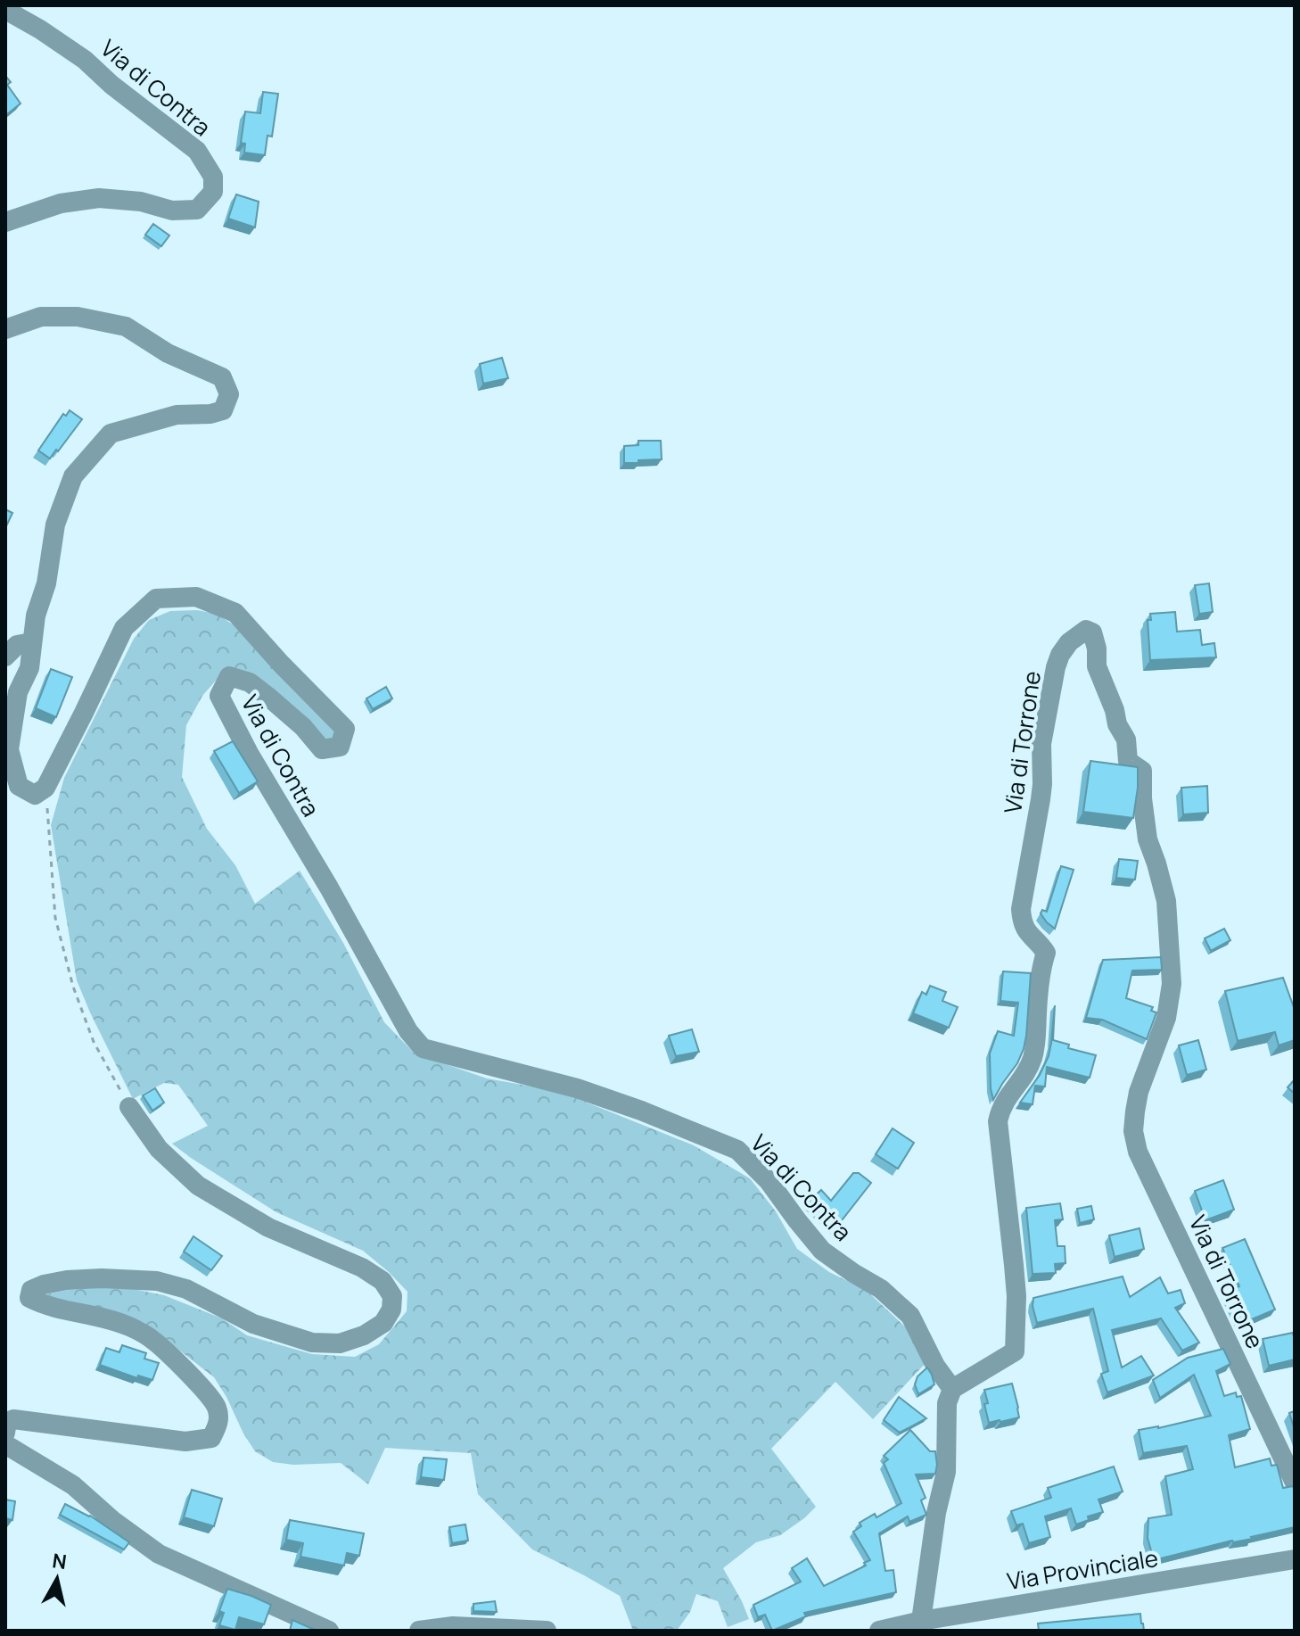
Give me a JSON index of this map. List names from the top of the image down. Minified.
{"streets":{"street":["Via di Contra","Via di Torrone","Via Provinciale"]},"crossings":[["Via di Contra","Via di Torrone"]],"north":"top"}
